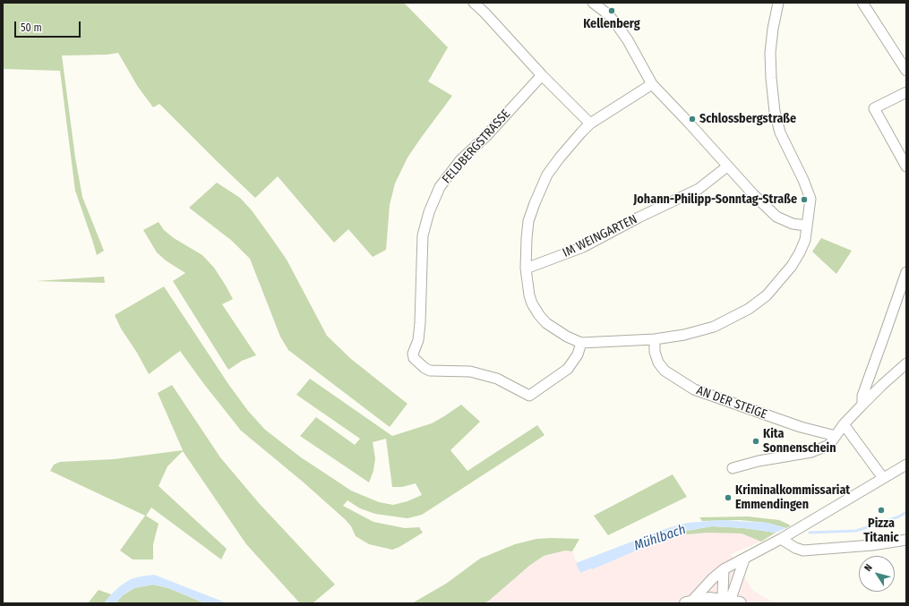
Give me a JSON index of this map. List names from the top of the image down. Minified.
{"streets":{"street":["FELDBERGSTRASSE","IM WEINGARTEN","AN DER STEIGE"]},"water":["Mühlbach"],"places":["Kellenberg","Schlossbergstraße","Johann-Philipp-Sonntag-Straße","Kita Sonnenschein","Kriminalkommissariat Emmendingen","Pizza Titanic"],"scale_bar":"50 m","north":"top left"}
